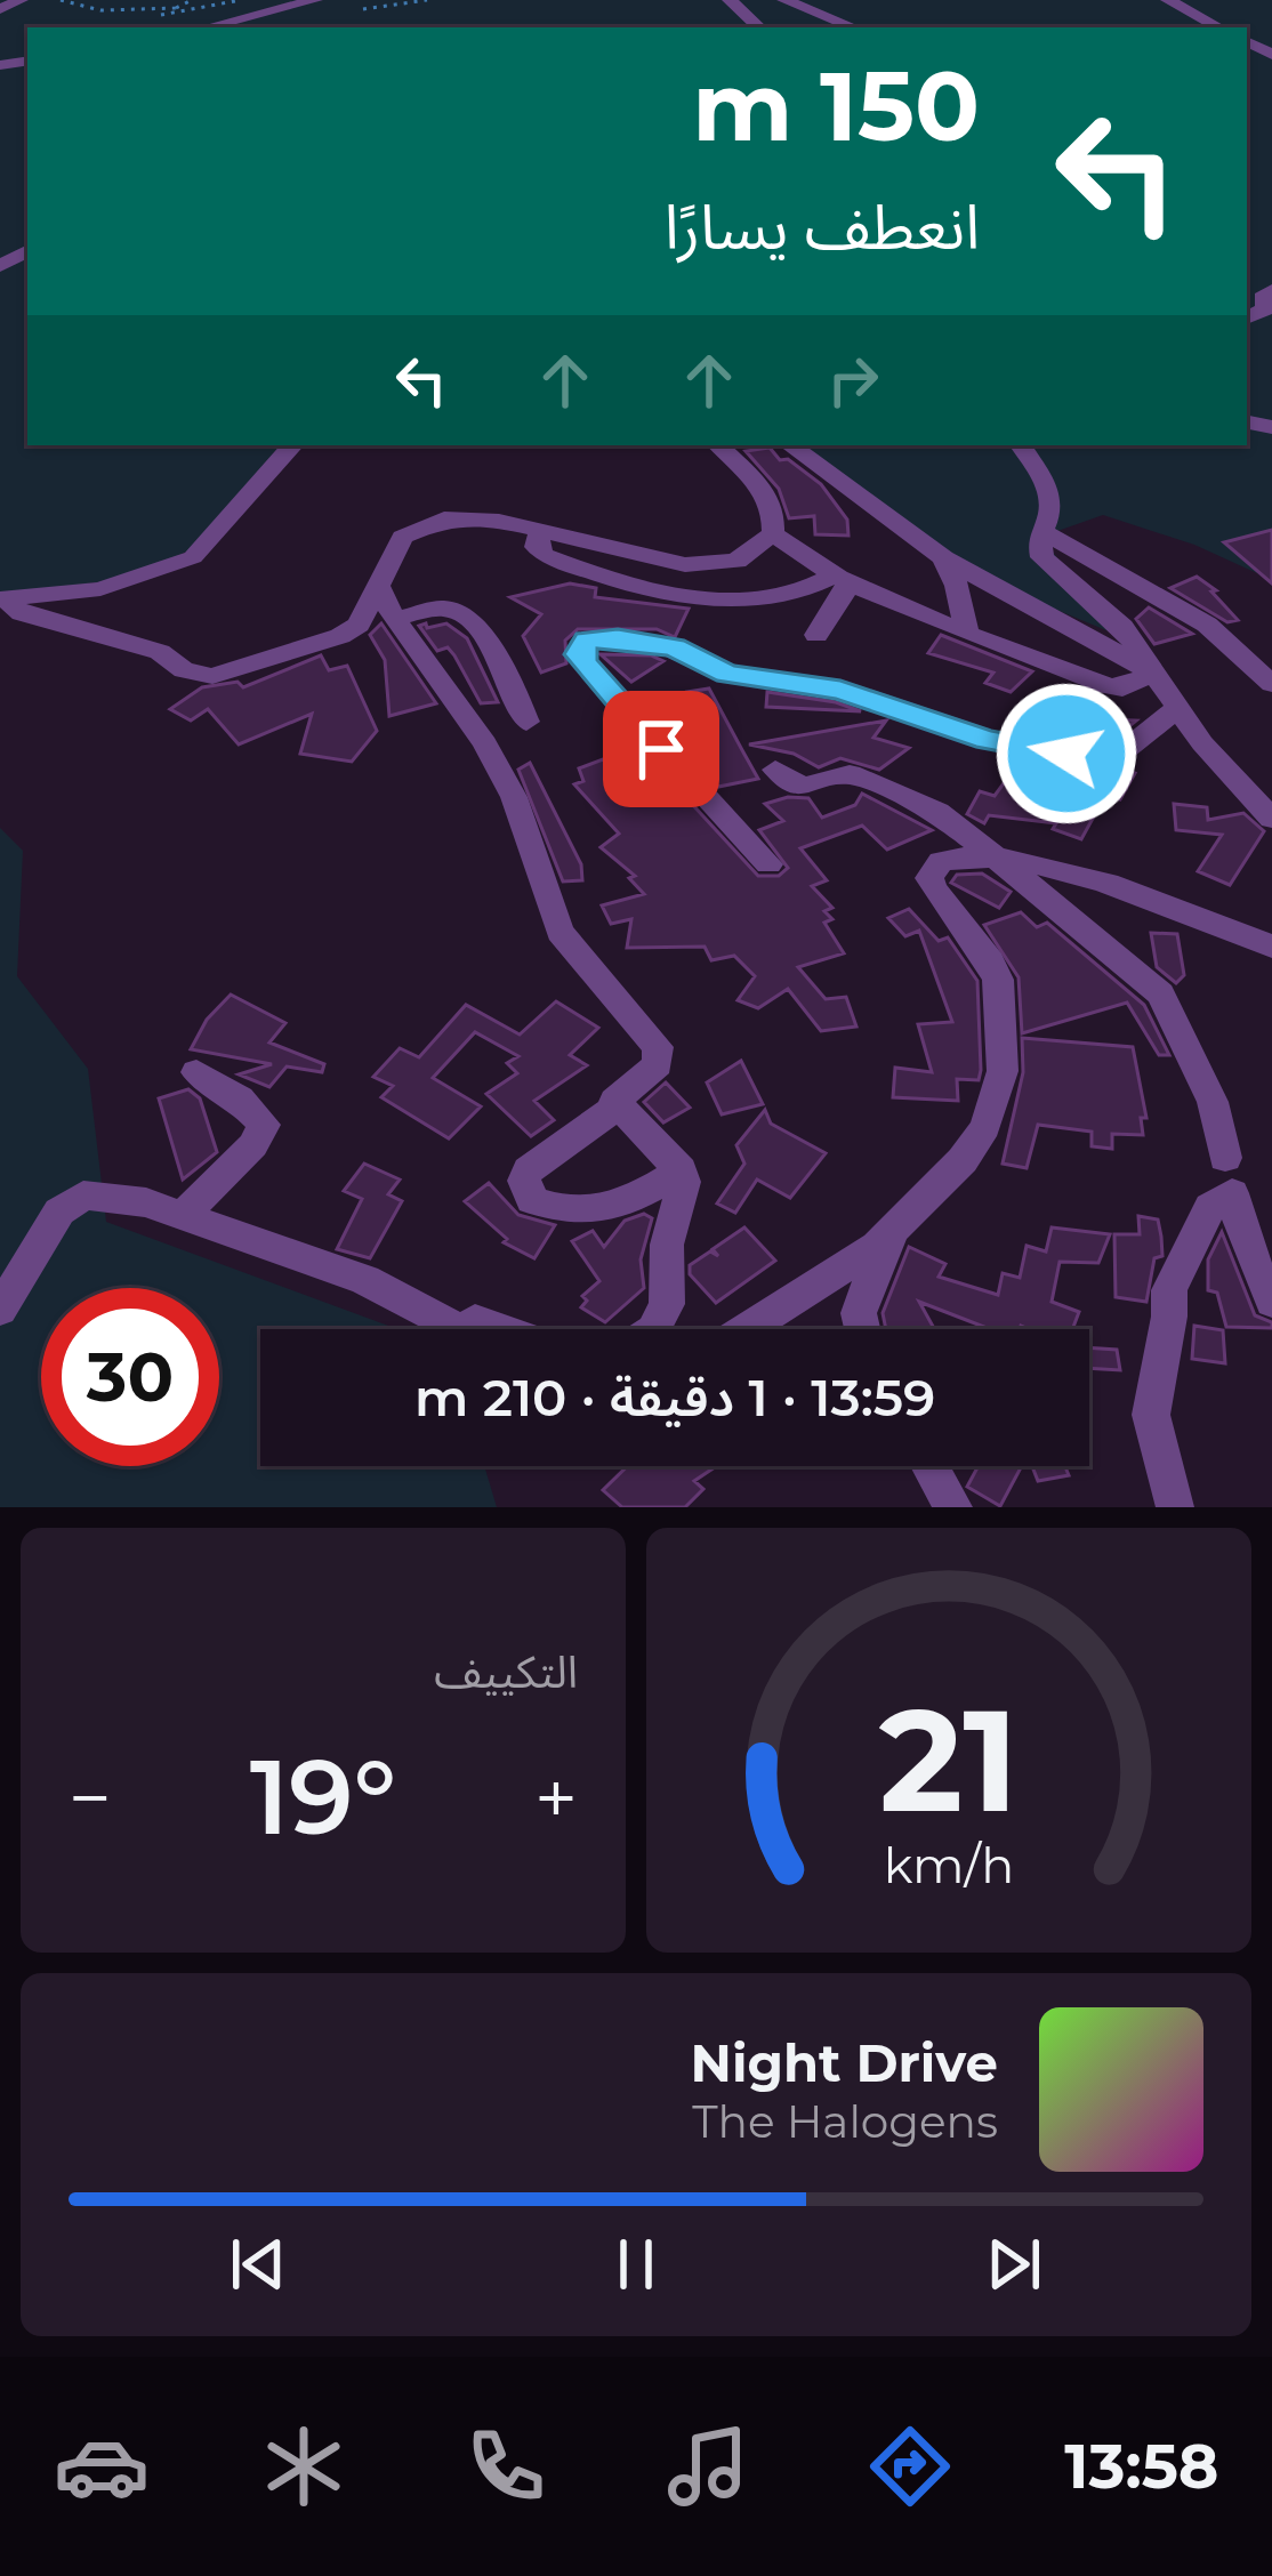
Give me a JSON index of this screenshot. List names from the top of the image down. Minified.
{"page":{"turn":["150 m","انعطف يسارًا"],"limit":"30","trip":"13:59 · 1 دقيقة · 210 m","tile":"التكييف","heat":["−","19°","+"],"song":["Night Drive","The Halogens"],"tabs":"13:58","gauge":["21","km/h"]}}
